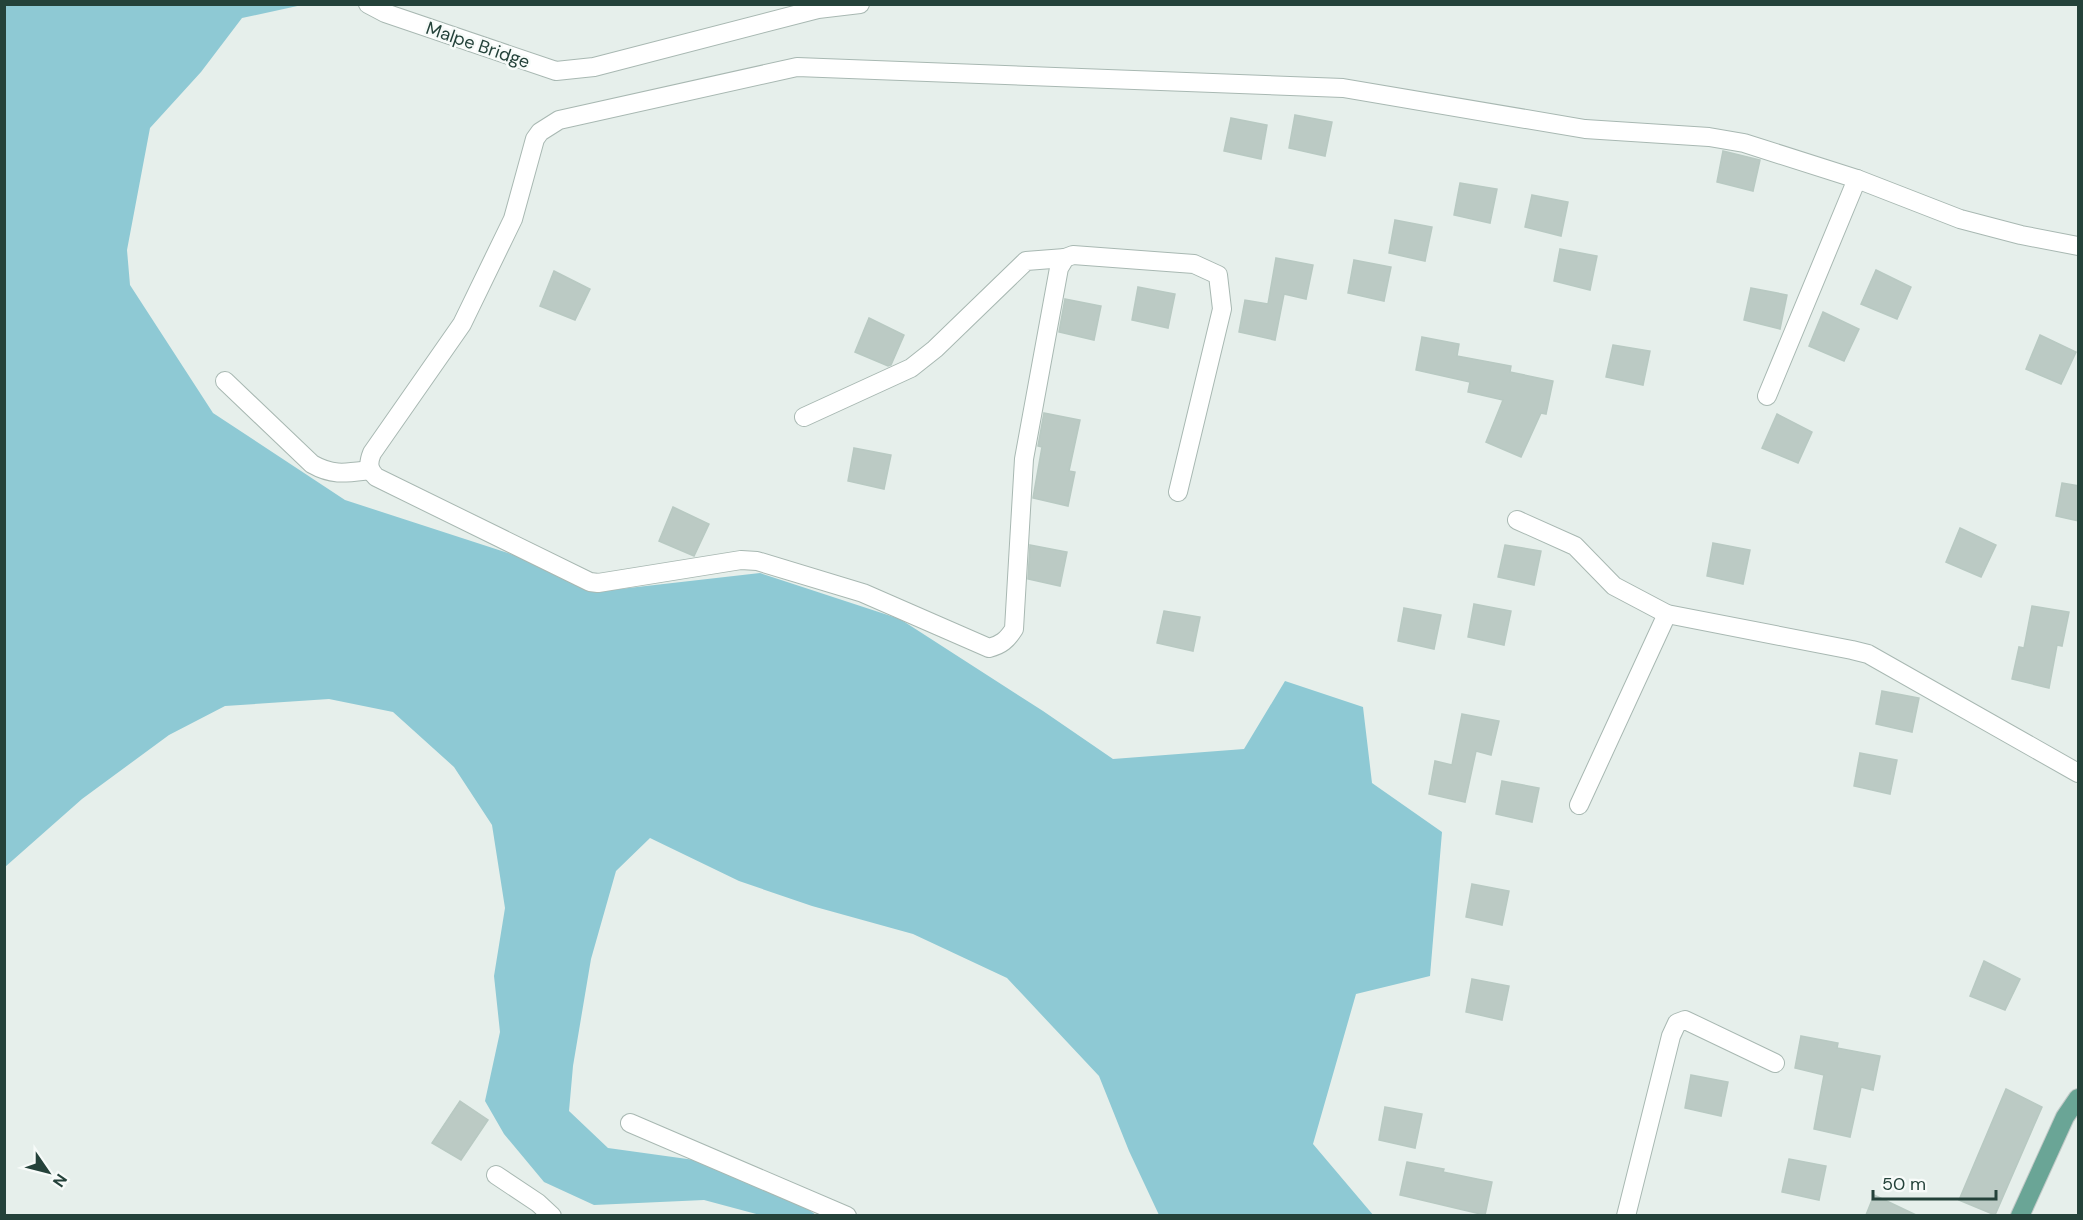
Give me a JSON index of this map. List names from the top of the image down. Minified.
{"streets":{"street":["Malpe Bridge"]},"scale_bar":"50 m","north":"bottom right"}
